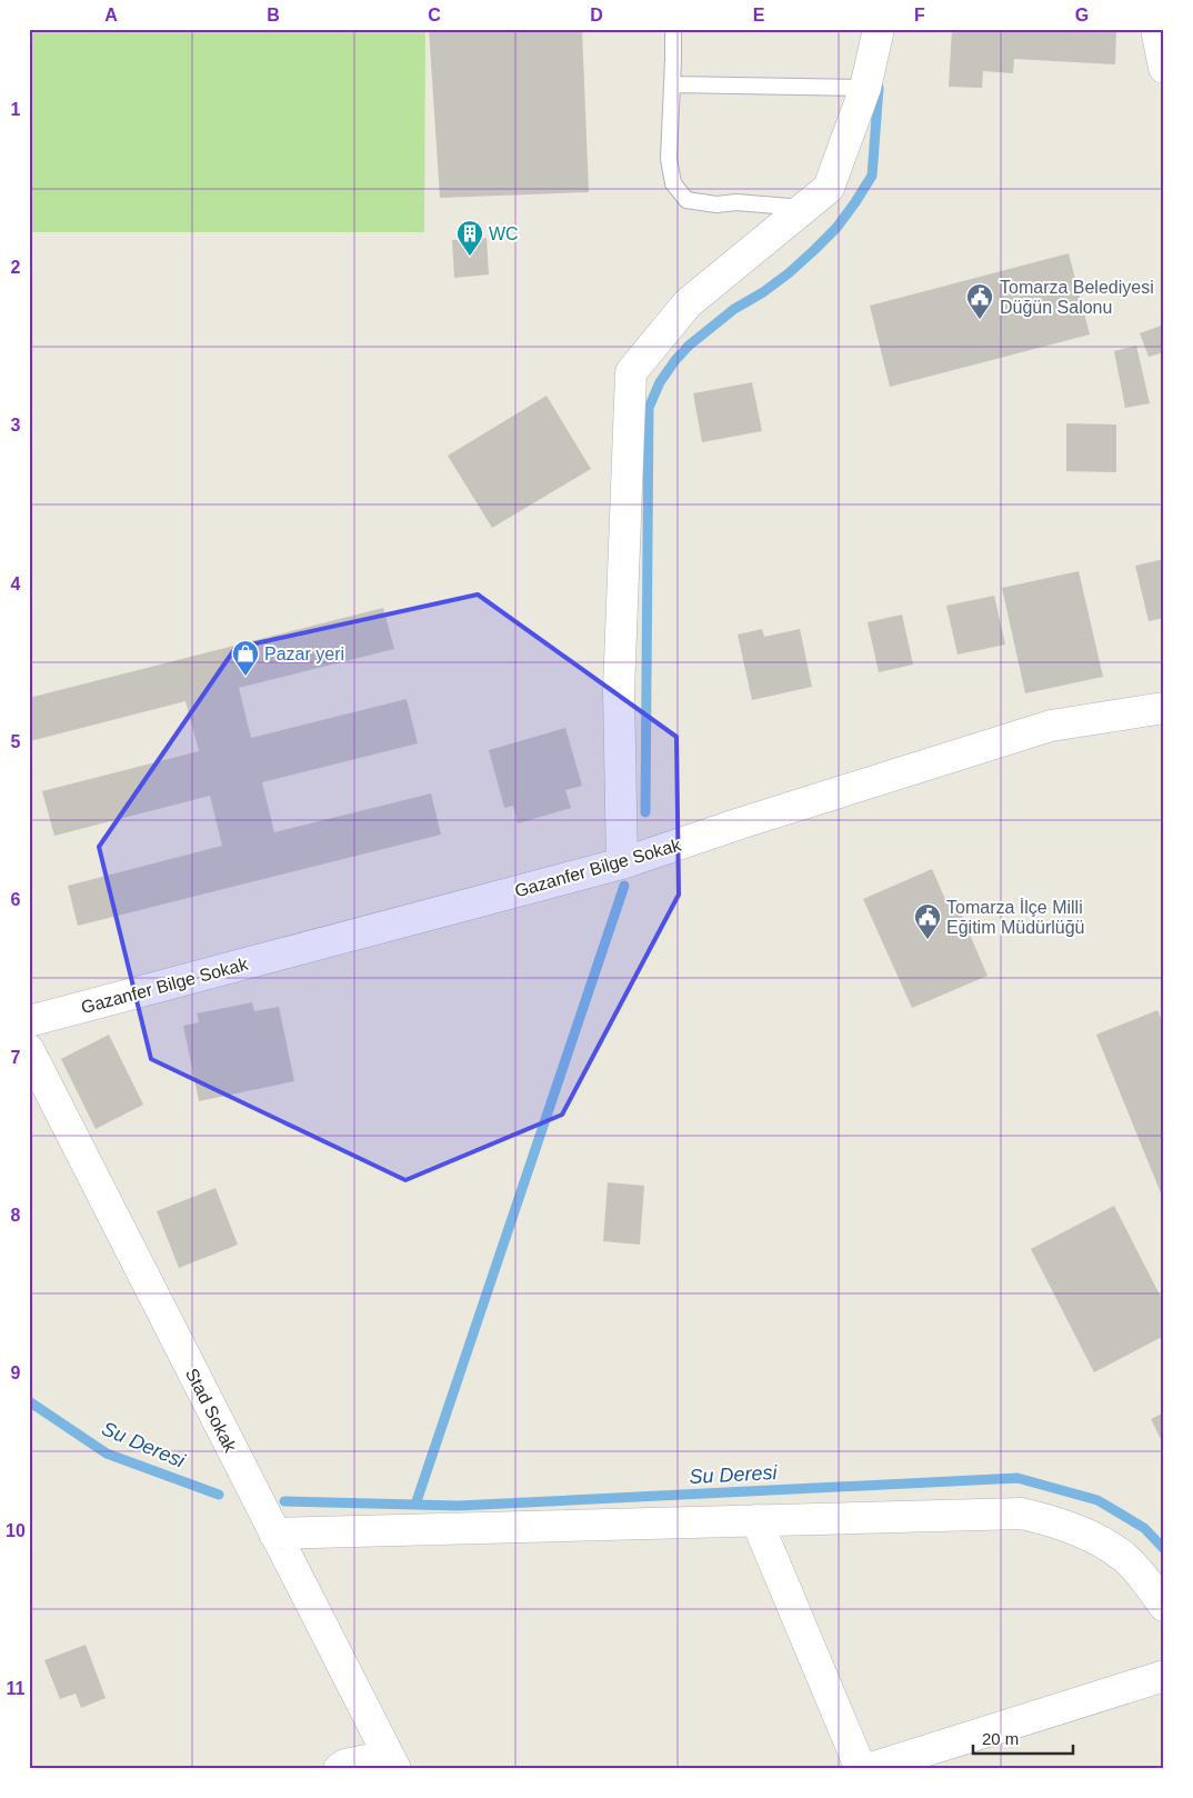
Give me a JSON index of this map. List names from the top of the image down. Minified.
{"streets":{"street":["Gazanfer Bilge Sokak","Stad Sokak"]},"water":["Su Deresi"],"places":{"building":["WC"],"public building":["Tomarza Belediyesi Düğün Salonu","Tomarza İlçe Milli Eğitim Müdürlüğü"],"shop":["Pazar yeri"]},"scale_bar":"20 m","grid":{"columns":["A","B","C","D","E","F","G"],"rows":["1","2","3","4","5","6","7","8","9","10","11"]}}
